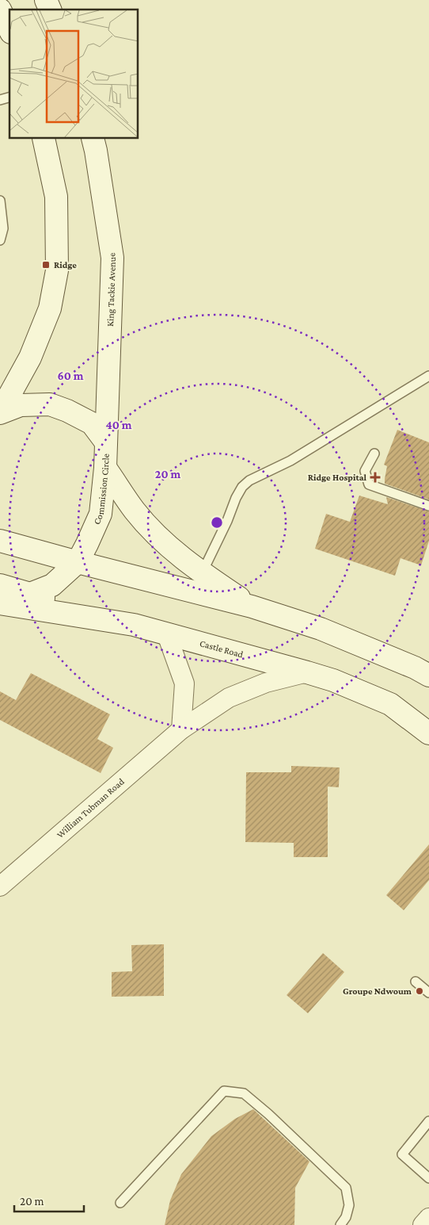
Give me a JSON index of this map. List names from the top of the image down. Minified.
{"streets":{"main road":["King Tackie Avenue","Commission Circle","Castle Road"],"street":["William Tubman Road"]},"crossings":[["King Tackie Avenue","Commission Circle"],["Castle Road","William Tubman Road"]],"places":{"transit":["Ridge"],"health":["Ridge Hospital"],"other":["Groupe Ndwoum"]},"scale_bar":"20 m","rings":["60 m","40 m","20 m"]}
